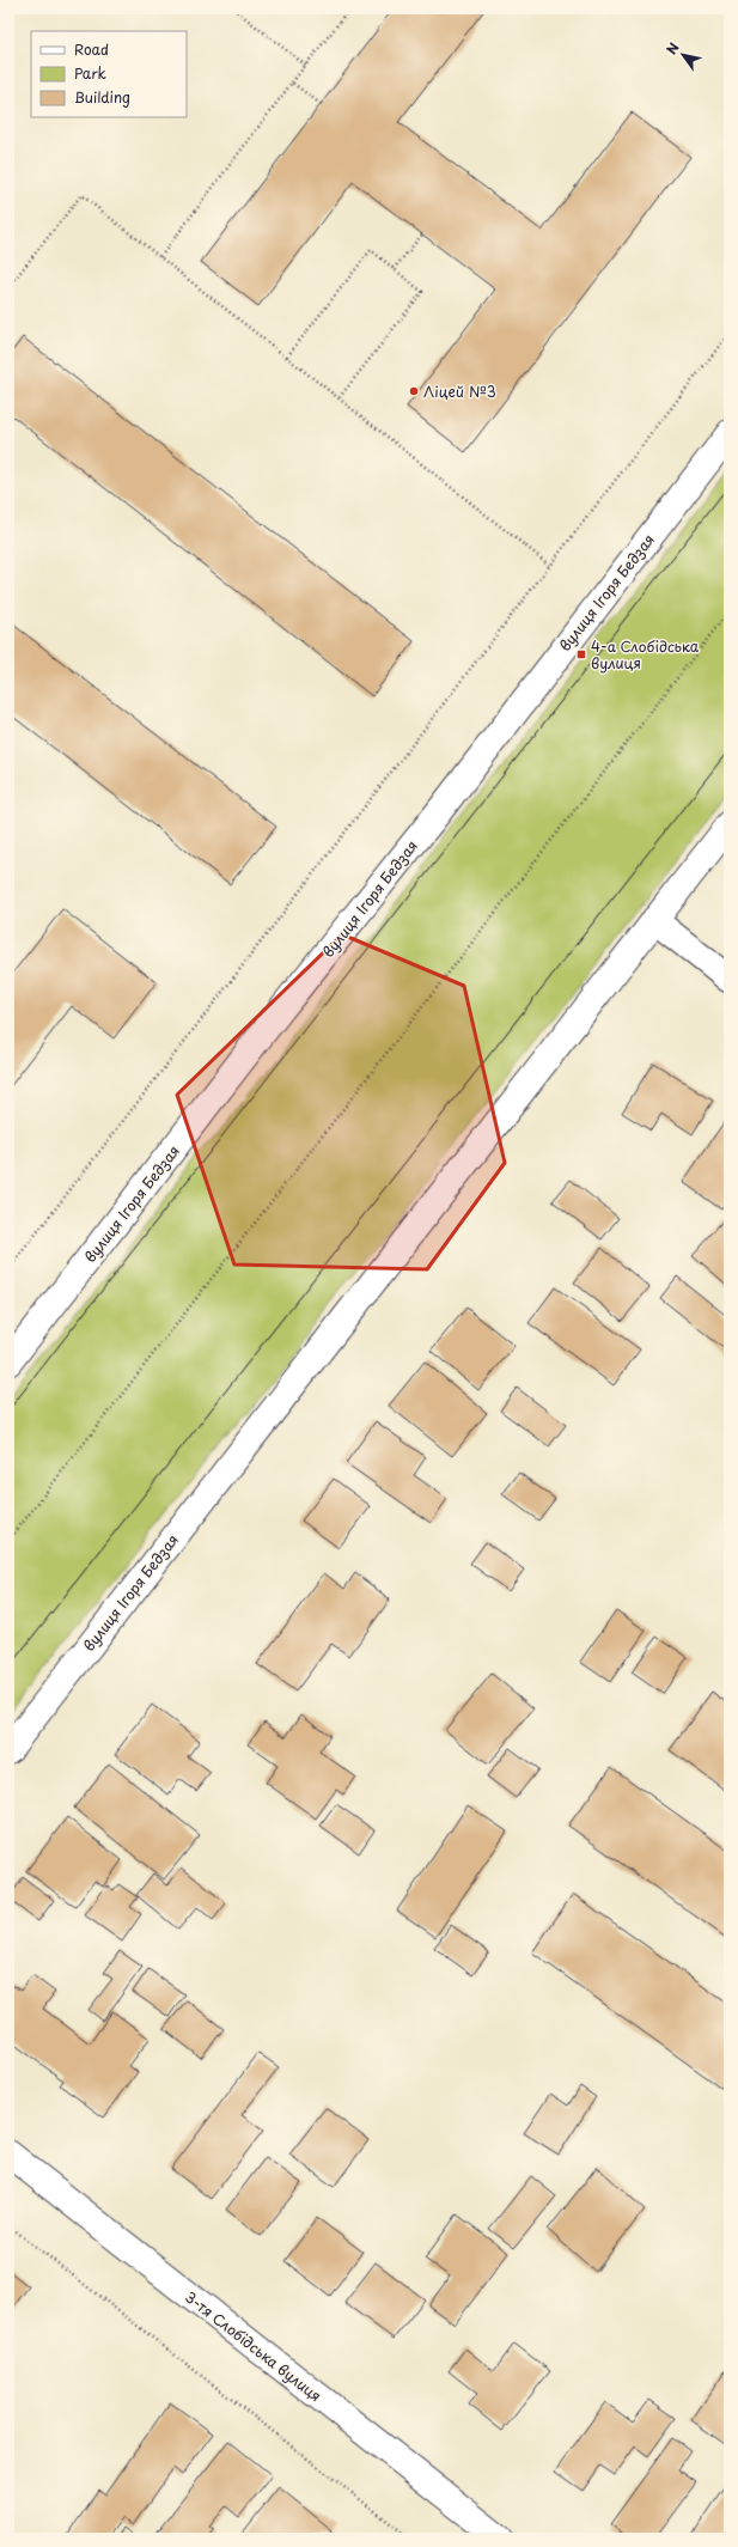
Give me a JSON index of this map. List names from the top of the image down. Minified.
{"streets":{"street":["вулиця Ігоря Бедзая","3-тя Слобідська вулиця"]},"places":{"other":["Ліцей №3"],"transit":["4-а Слобідська вулиця"]},"legend":["Road","Park","Building"],"north":"top left"}
